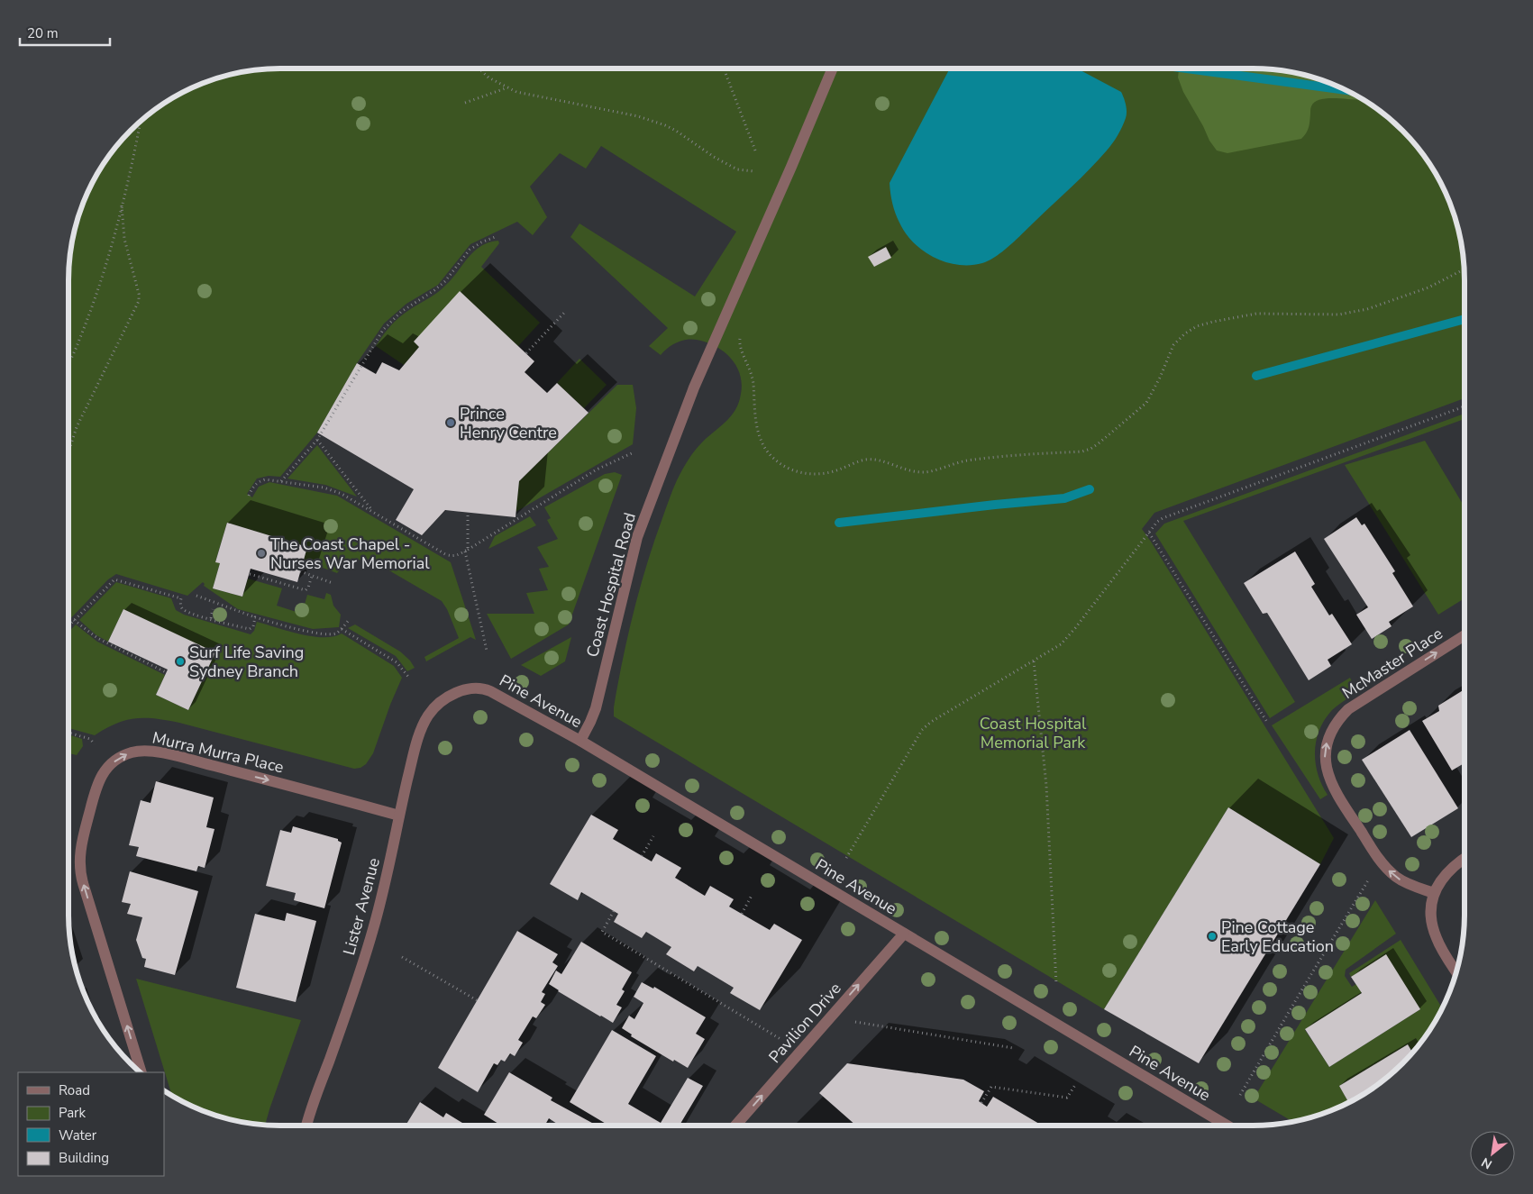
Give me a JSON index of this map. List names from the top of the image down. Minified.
{"streets":{"street":["Coast Hospital Road","McMaster Place","Pine Avenue","Murra Murra Place","Lister Avenue","Pavilion Drive"]},"crossings":[["Coast Hospital Road","Pine Avenue"],["Pine Avenue","Lister Avenue"],["Pine Avenue","Pavilion Drive"],["Murra Murra Place","Lister Avenue"]],"one_way":["Pavilion Drive"],"parks":["Coast Hospital Memorial Park"],"places":["Prince Henry Centre","The Coast Chapel - Nurses War Memorial","Surf Life Saving Sydney Branch","Pine Cottage Early Education"],"legend":["Road","Park","Water","Building"],"scale_bar":"20 m","north":"bottom left"}
